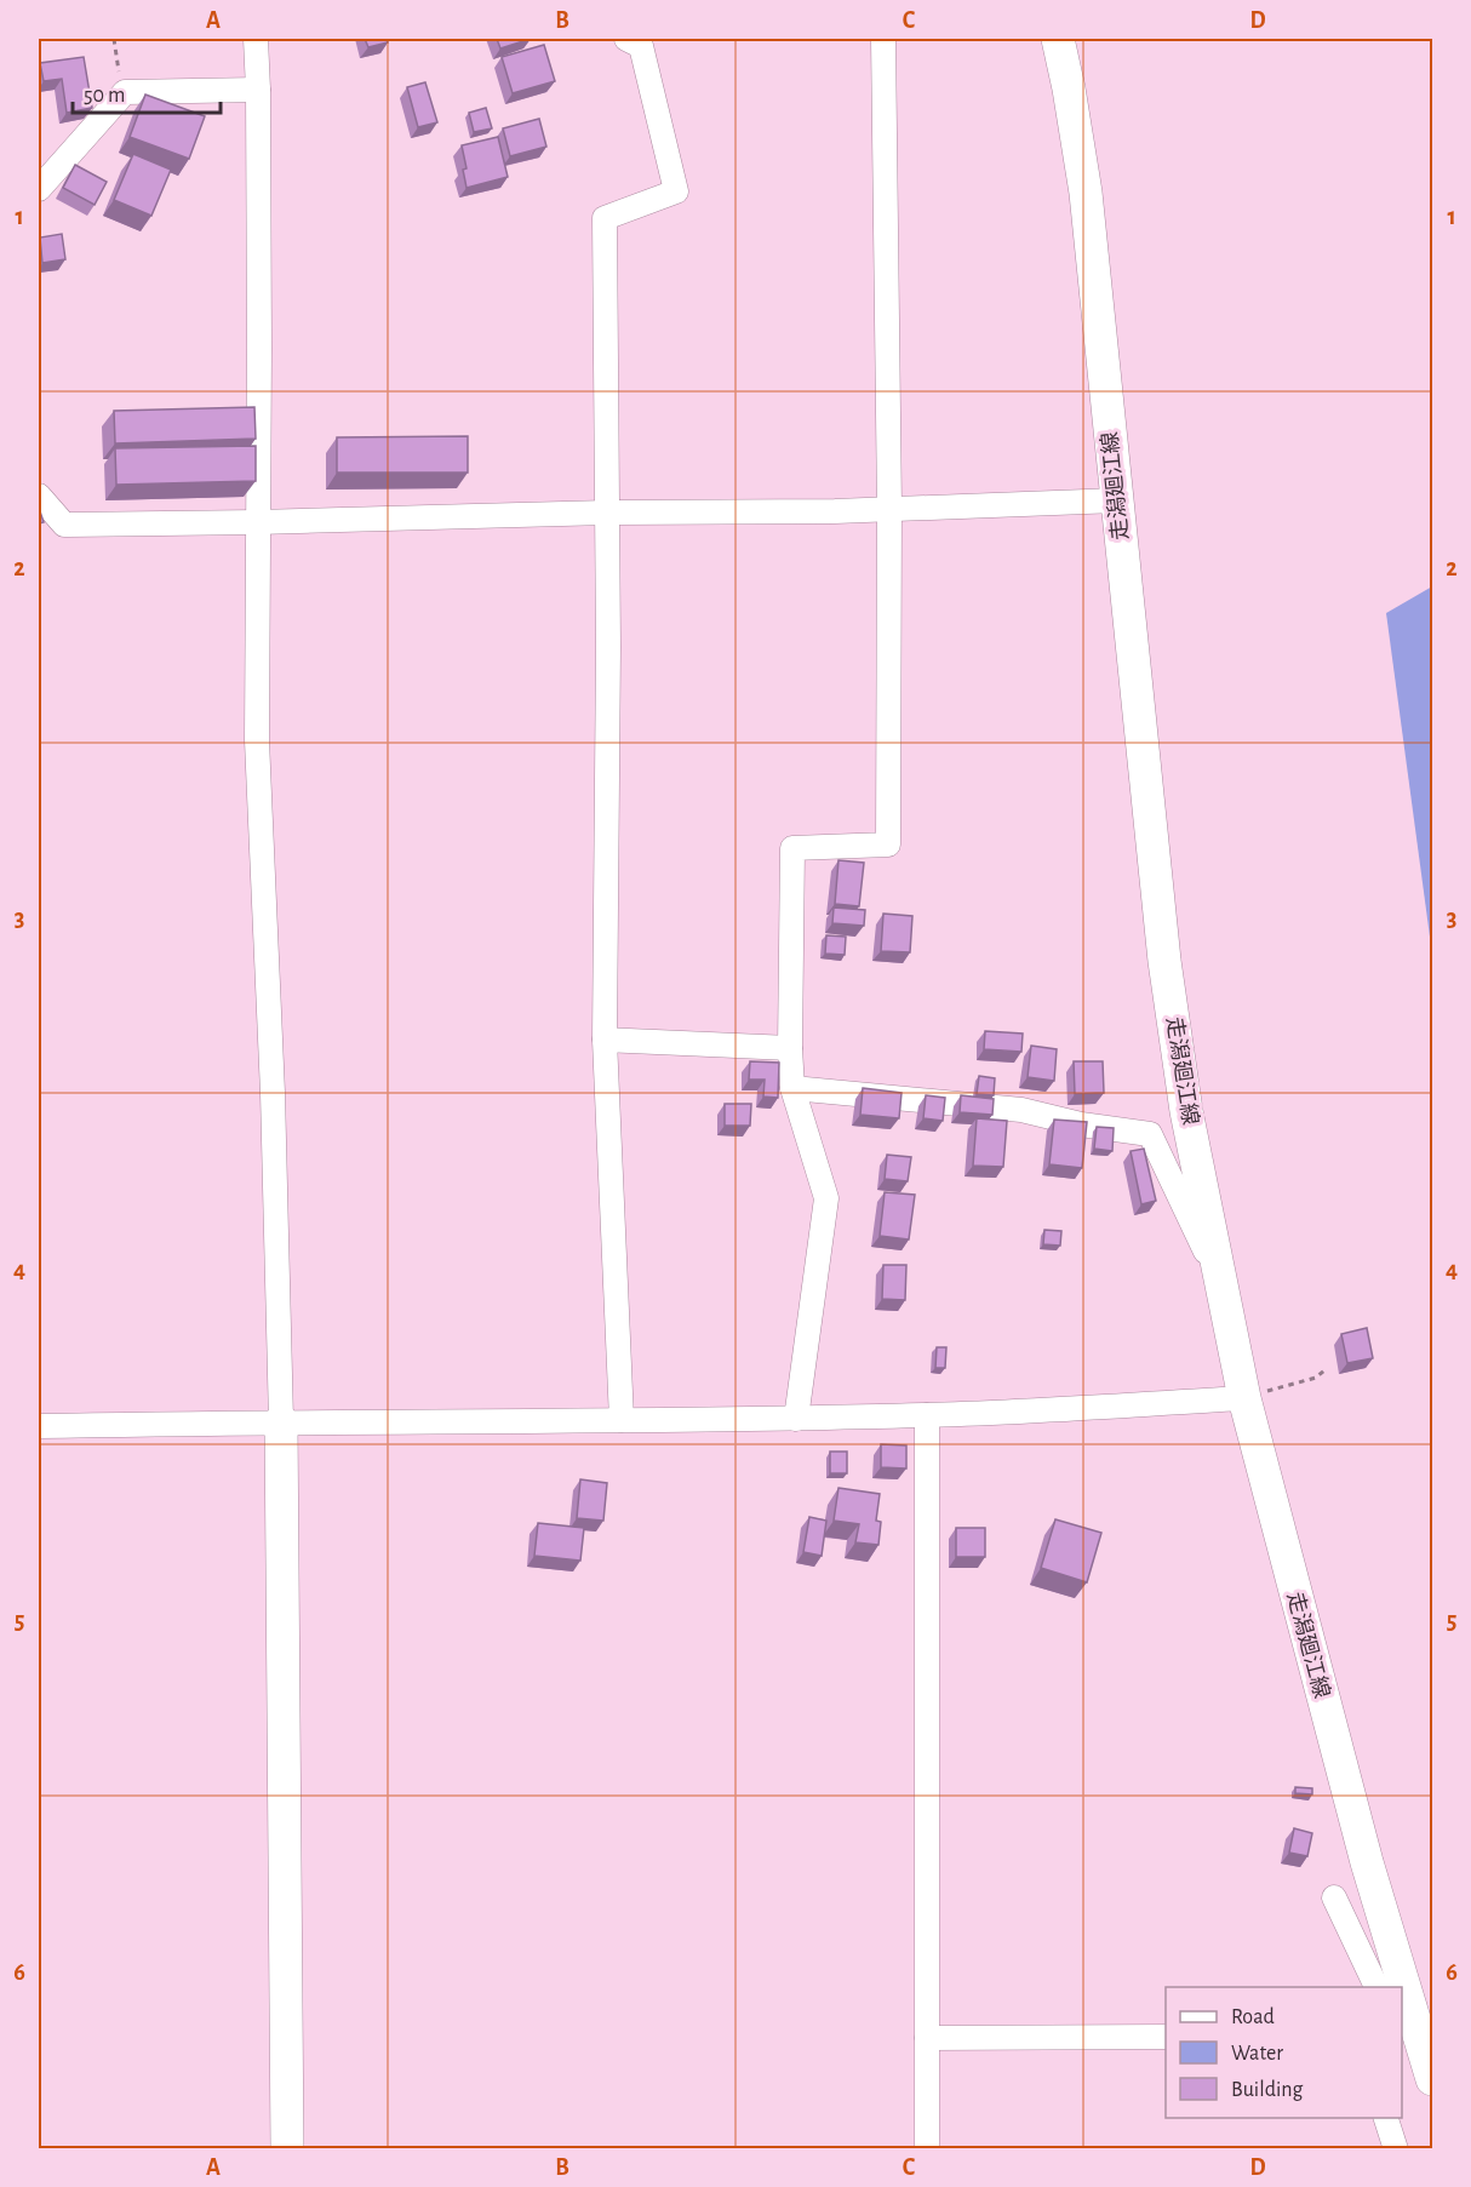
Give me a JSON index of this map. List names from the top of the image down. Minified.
{"streets":{"main road":["走潟廻江線"]},"legend":["Road","Water","Building"],"scale_bar":"50 m","grid":{"columns":["A","B","C","D"],"rows":["1","2","3","4","5","6"]}}
